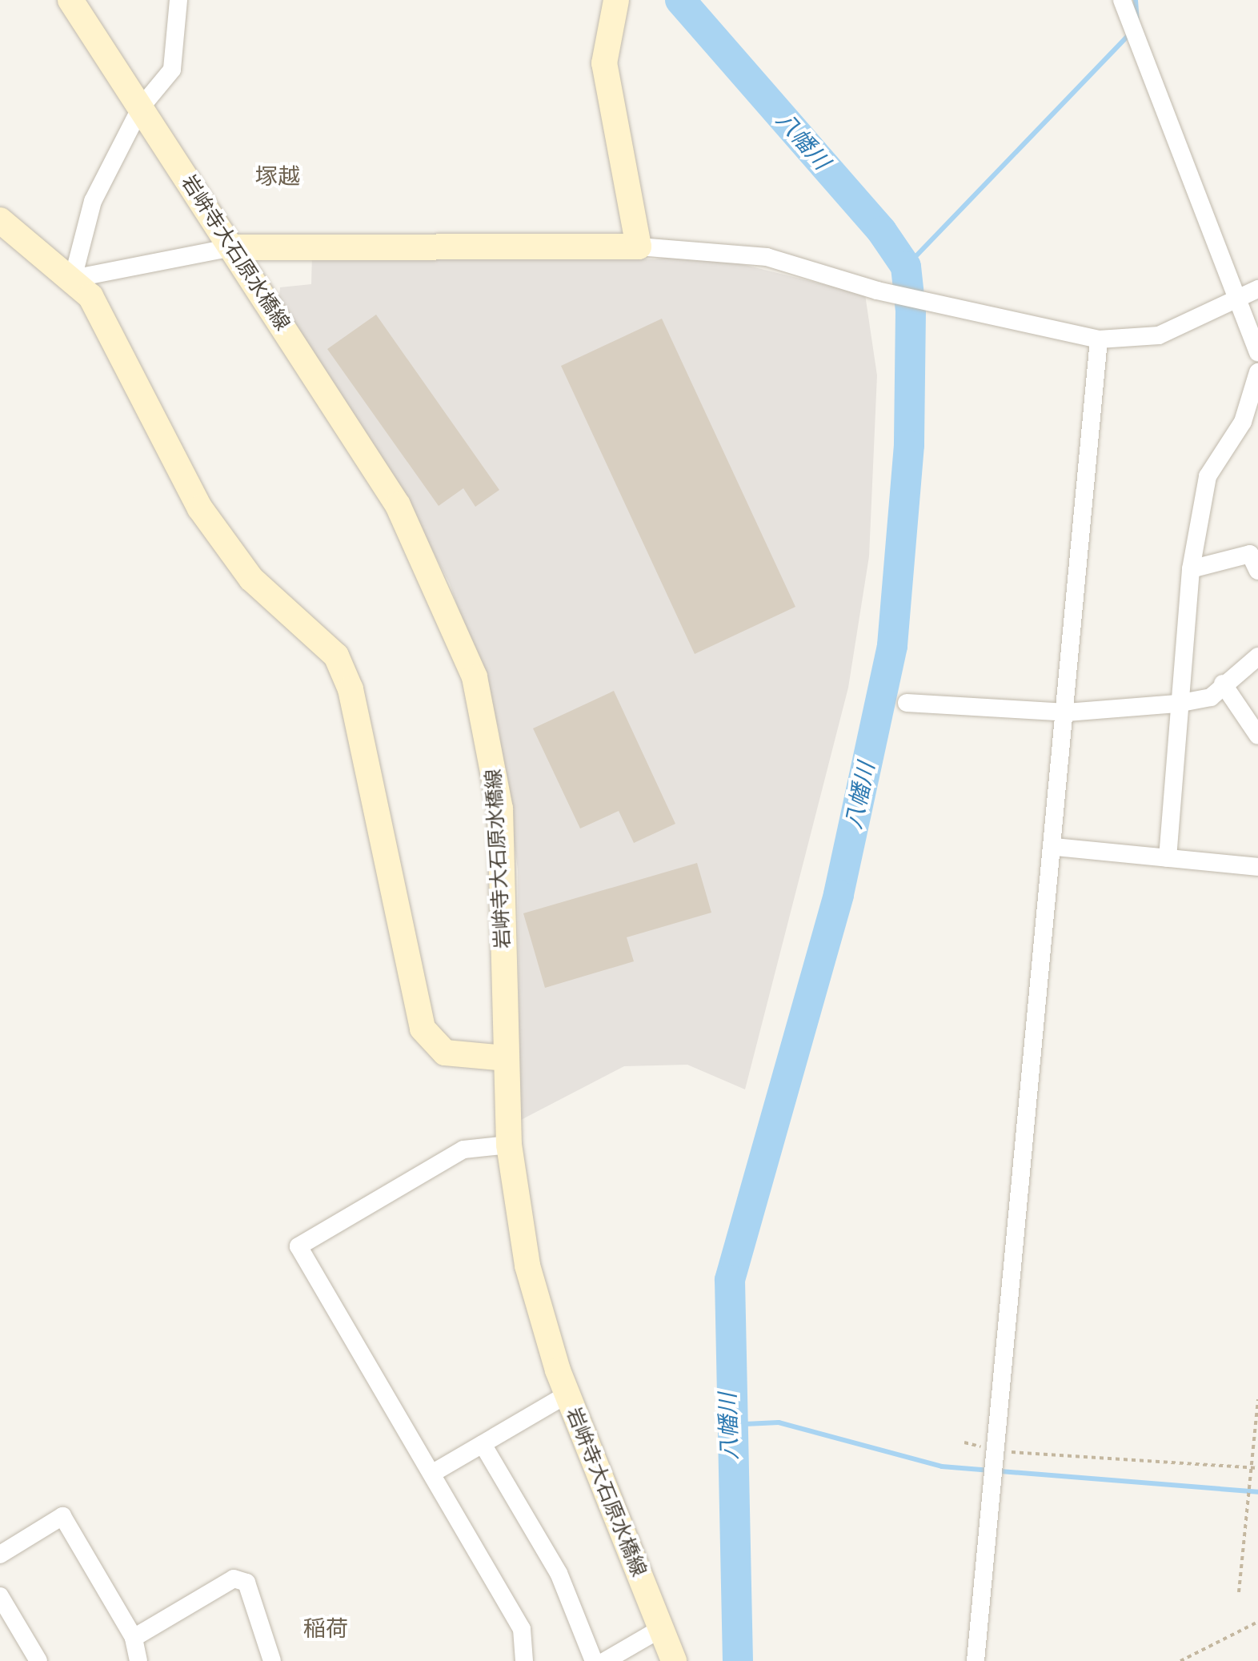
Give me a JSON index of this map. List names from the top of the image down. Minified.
{"streets":{"main road":["岩峅寺大石原水橋線"]},"districts":["塚越","稲荷"],"water":["八幡川"]}
